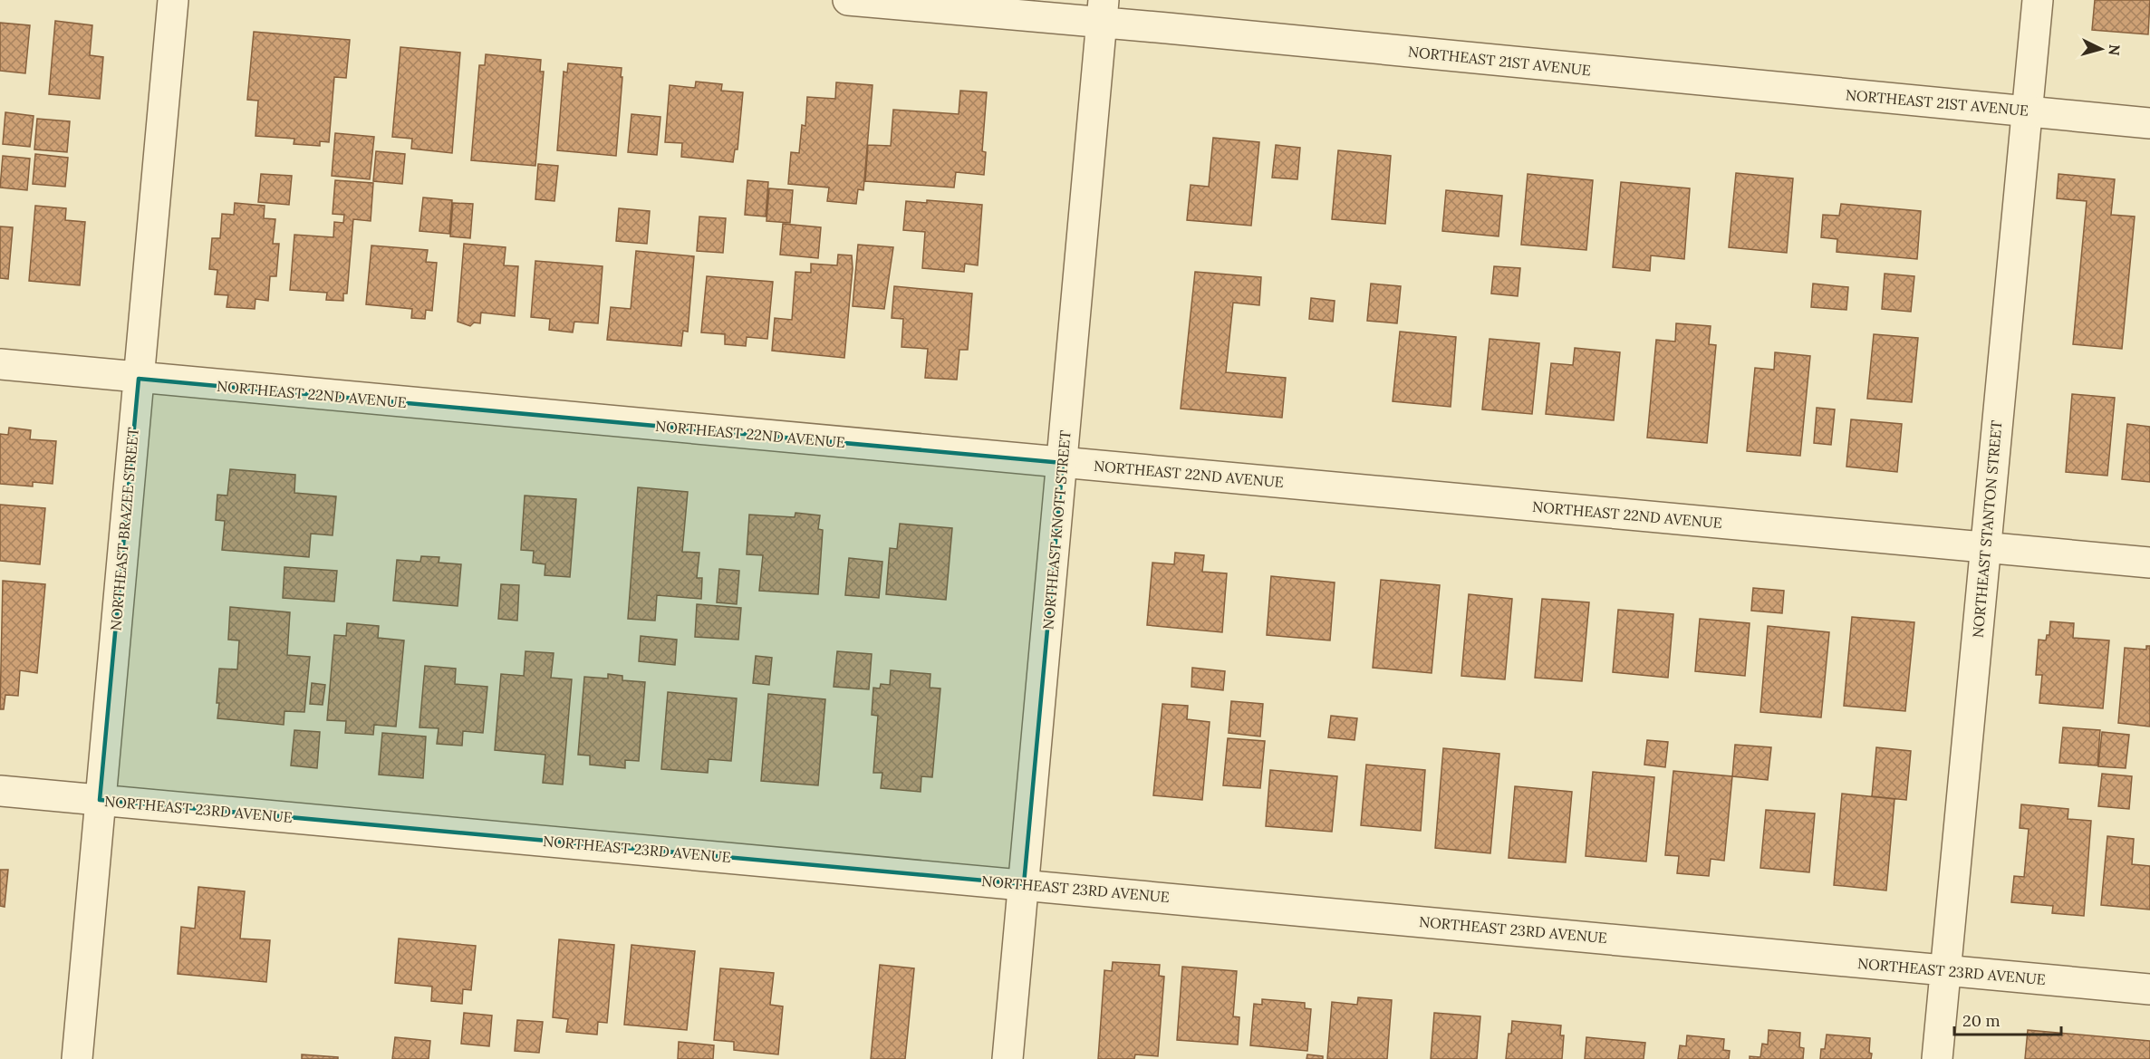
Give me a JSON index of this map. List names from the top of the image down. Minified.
{"streets":{"street":["NORTHEAST 21ST AVENUE","NORTHEAST 22ND AVENUE","NORTHEAST BRAZEE STREET","NORTHEAST STANTON STREET","NORTHEAST KNOTT STREET","NORTHEAST 23RD AVENUE"]},"crossings":[["NORTHEAST 21ST AVENUE","NORTHEAST STANTON STREET"],["NORTHEAST 21ST AVENUE","NORTHEAST KNOTT STREET"],["NORTHEAST 22ND AVENUE","NORTHEAST BRAZEE STREET"],["NORTHEAST 22ND AVENUE","NORTHEAST STANTON STREET"],["NORTHEAST 22ND AVENUE","NORTHEAST KNOTT STREET"],["NORTHEAST BRAZEE STREET","NORTHEAST 23RD AVENUE"],["NORTHEAST STANTON STREET","NORTHEAST 23RD AVENUE"],["NORTHEAST KNOTT STREET","NORTHEAST 23RD AVENUE"]],"scale_bar":"20 m","north":"right"}
